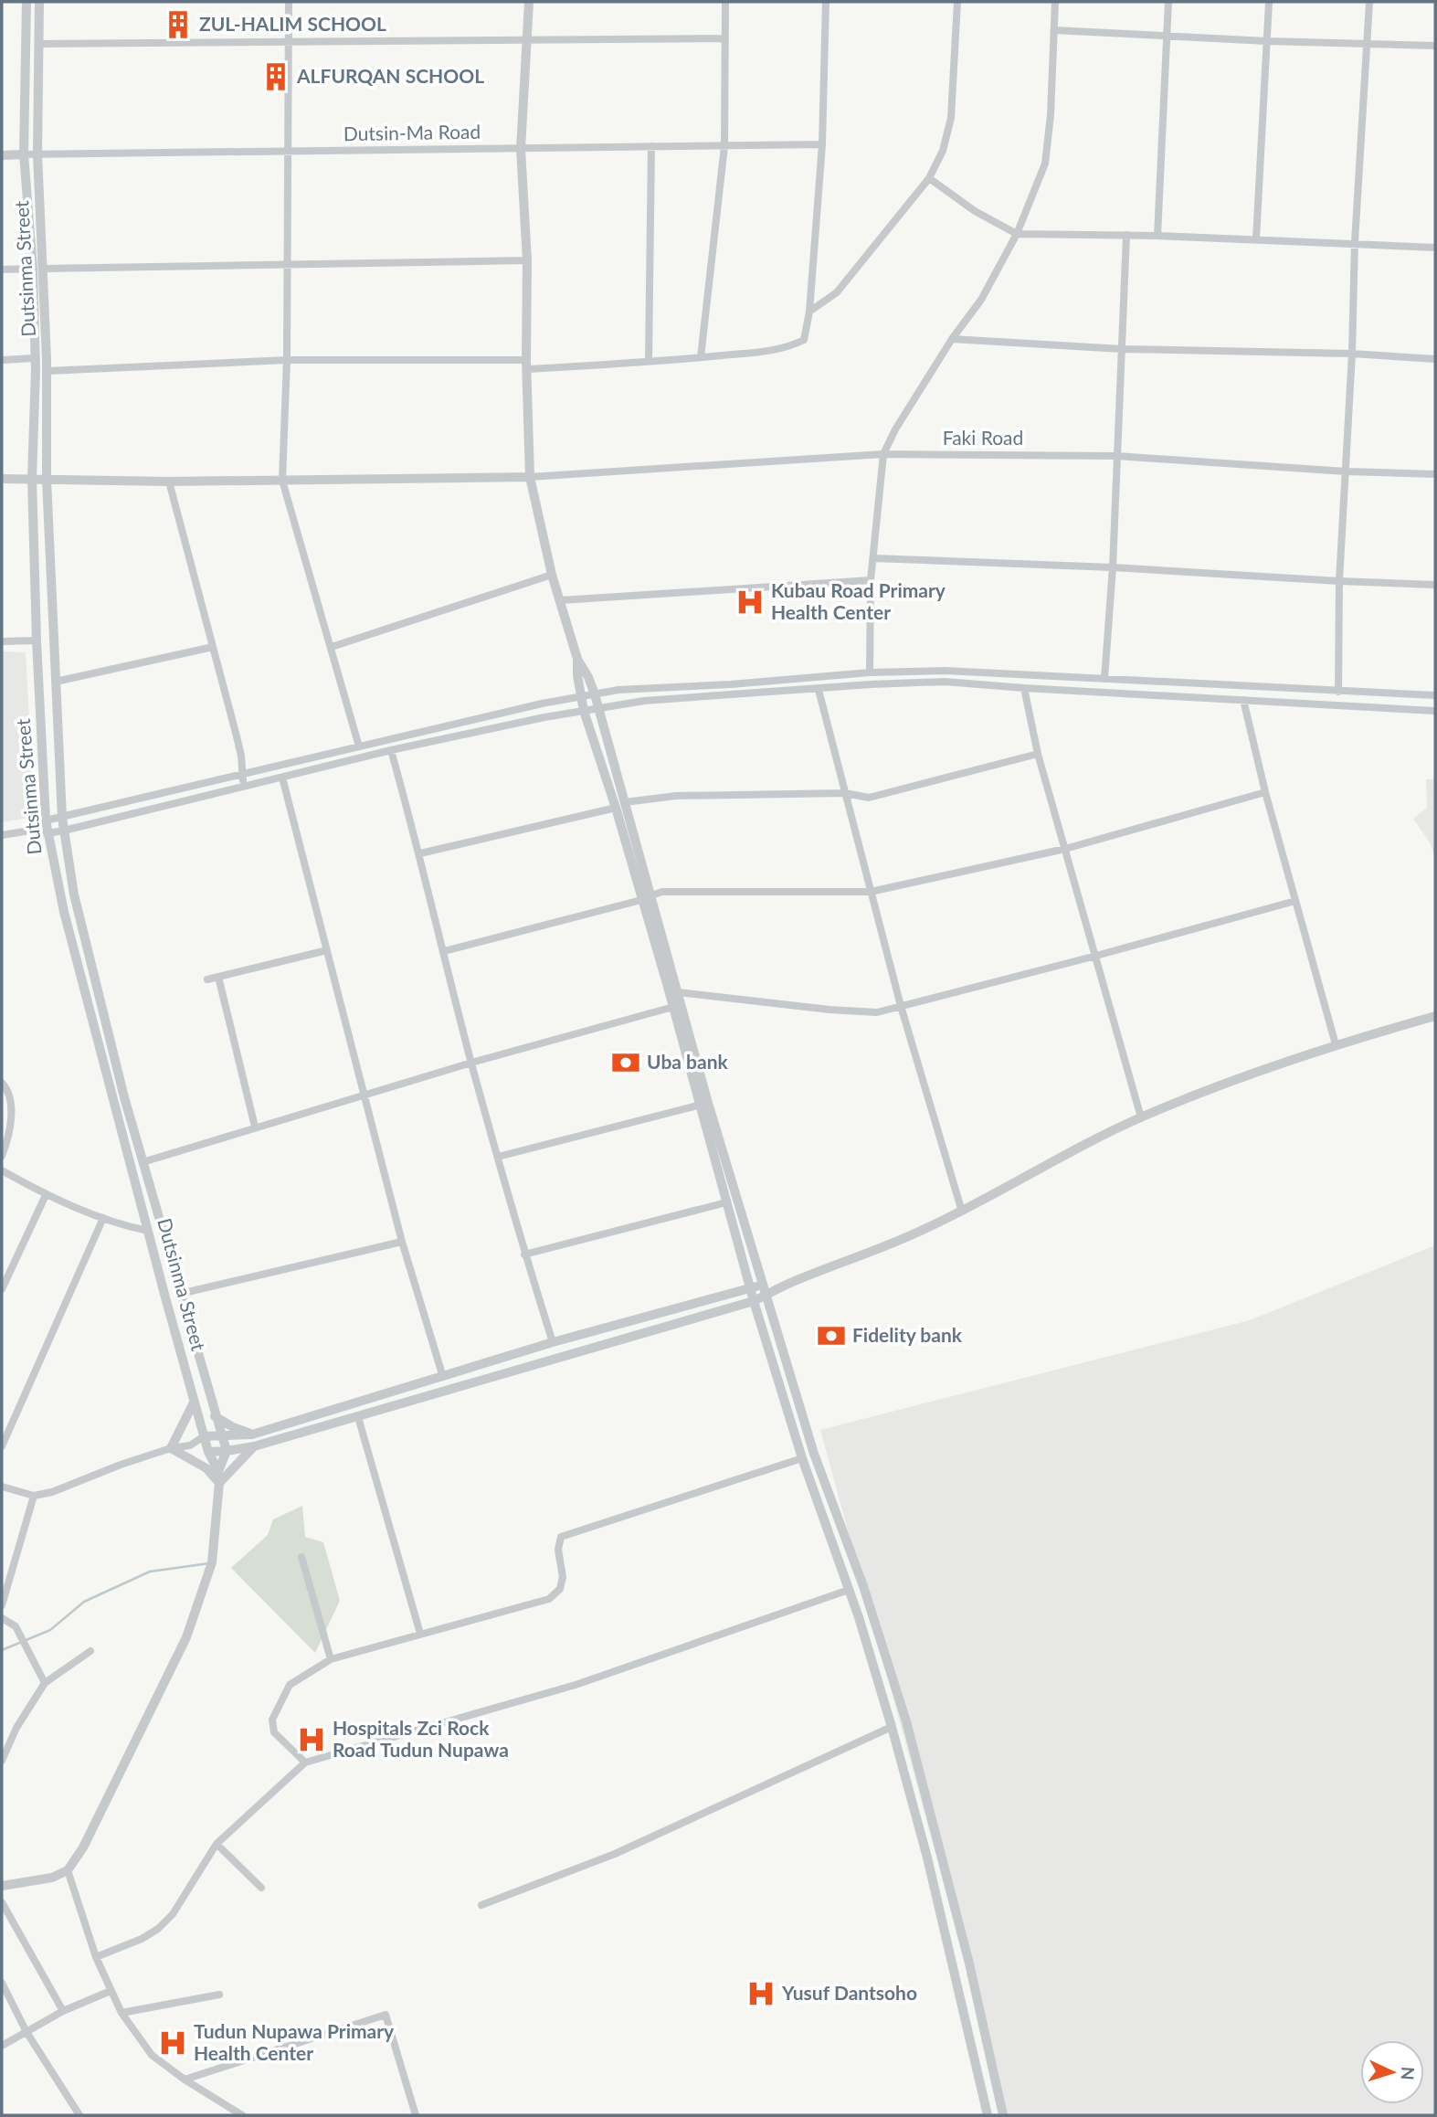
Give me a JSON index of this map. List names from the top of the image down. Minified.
{"streets":{"street":["Dutsin-Ma Road","Dutsinma Street","Faki Road"]},"crossings":[["Dutsin-Ma Road","Dutsinma Street"]],"places":{"building":["ZUL-HALIM SCHOOL","ALFURQAN SCHOOL"],"hospital":["Kubau Road Primary Health Center","Hospitals Zci Rock Road Tudun Nupawa","Yusuf Dantsoho","Tudun Nupawa Primary Health Center"],"bank":["Uba bank","Fidelity bank"]},"north":"right"}
